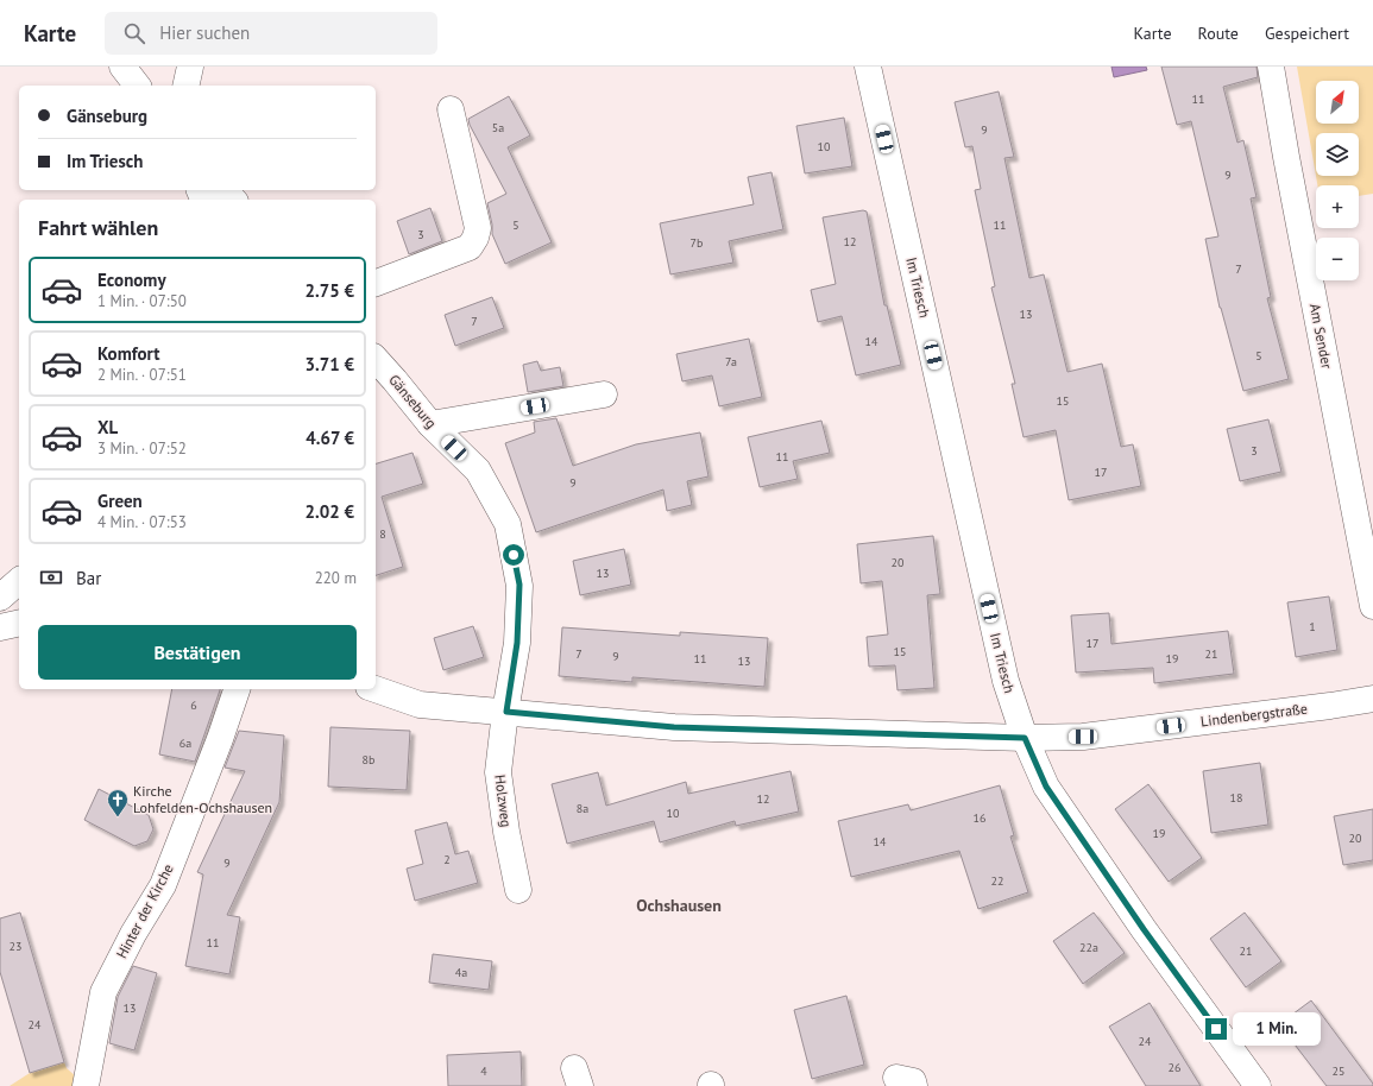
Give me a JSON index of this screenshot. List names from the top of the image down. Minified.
{"streets":{"street":["Im Triesch","Am Sender","Gänseburg","Lindenbergstraße","Holzweg","Hinter der Kirche"]},"crossings":[["Im Triesch","Lindenbergstraße"],["Gänseburg","Lindenbergstraße"],["Gänseburg","Holzweg"],["Lindenbergstraße","Holzweg"]],"districts":["Ochshausen"],"places":{"church":["Kirche Lohfelden-Ochshausen"]},"house_numbers":["11","5a","9","10","9","5","11","3","12","7b","7","13","7","14","5","7a","15","3","11","17","9","8","20","13","1","17","15","7","21","9","11","19","13","6","6a","8b","18","12","8a","10","16","19","20","14","2","9","22","11","23","22a","21","4a","13","24","24","26","4","25"],"north":"top right","page":{"header":"Karte","search":"Hier suchen","nav":["Karte","Route","Gespeichert"],"map_buttons":["+","−"],"banner":["Gänseburg","Im Triesch"],"heading":"Fahrt wählen","list":[{"name":"Economy","note":"1 Min. · 07:50","value":"2.75 €"},{"name":"Komfort","note":"2 Min. · 07:51","value":"3.71 €"},{"name":"XL","note":"3 Min. · 07:52","value":"4.67 €"},{"name":"Green","note":"4 Min. · 07:53","value":"2.02 €"}],"pay":["Bar","220 m"],"buttons":"Bestätigen","bubble":"1 Min."}}
